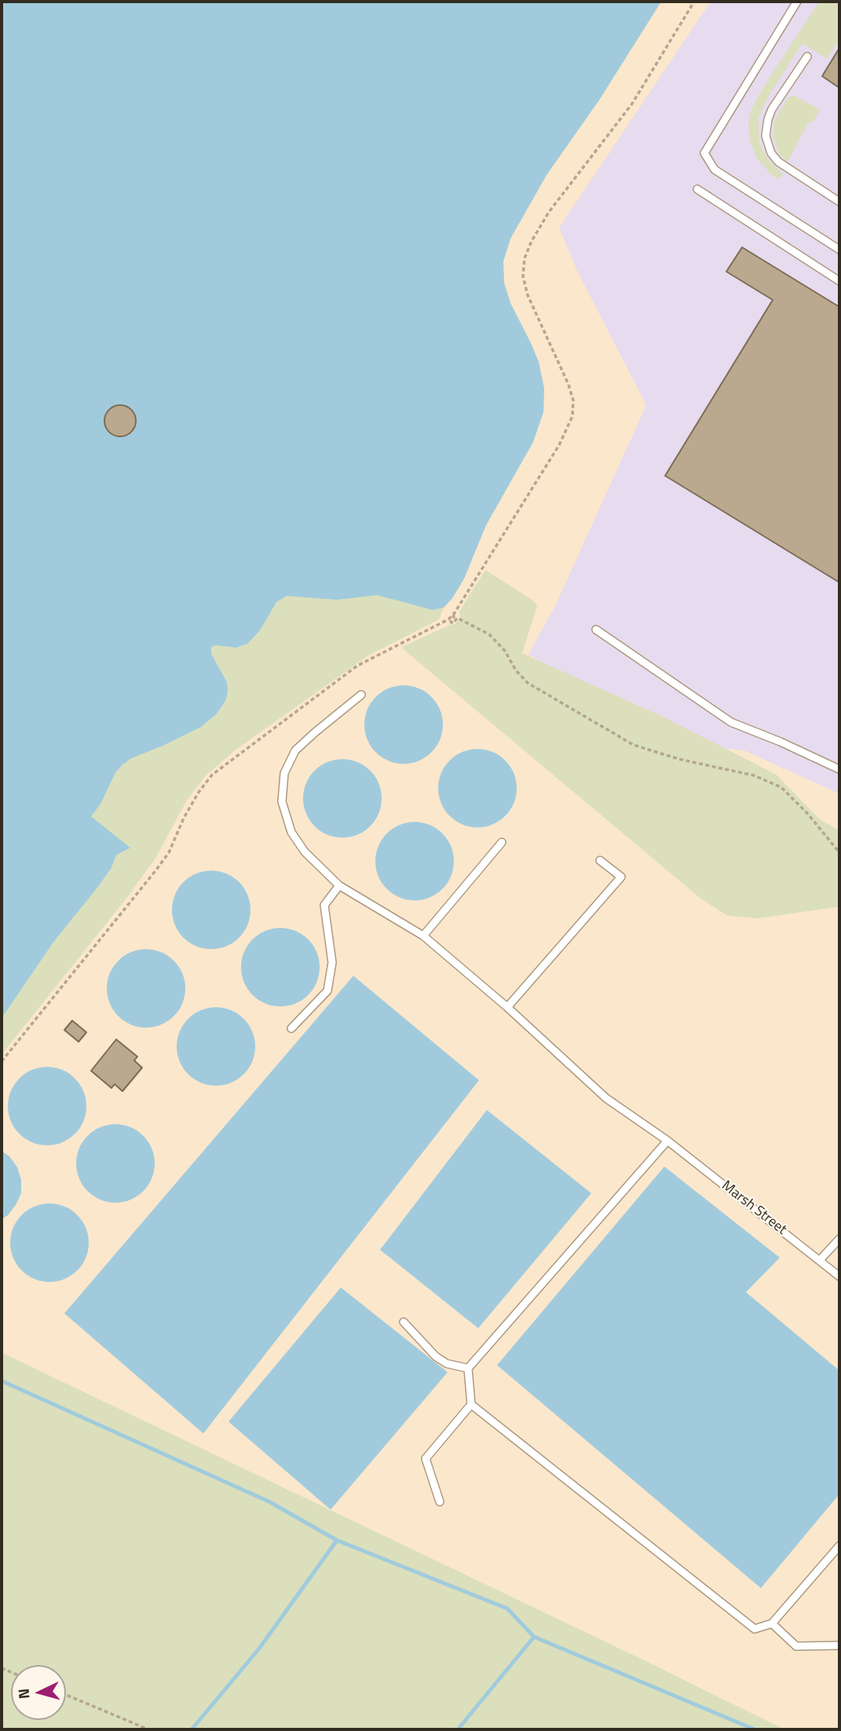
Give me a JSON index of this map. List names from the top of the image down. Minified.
{"streets":{"lane":["Marsh Street"]},"north":"left"}
